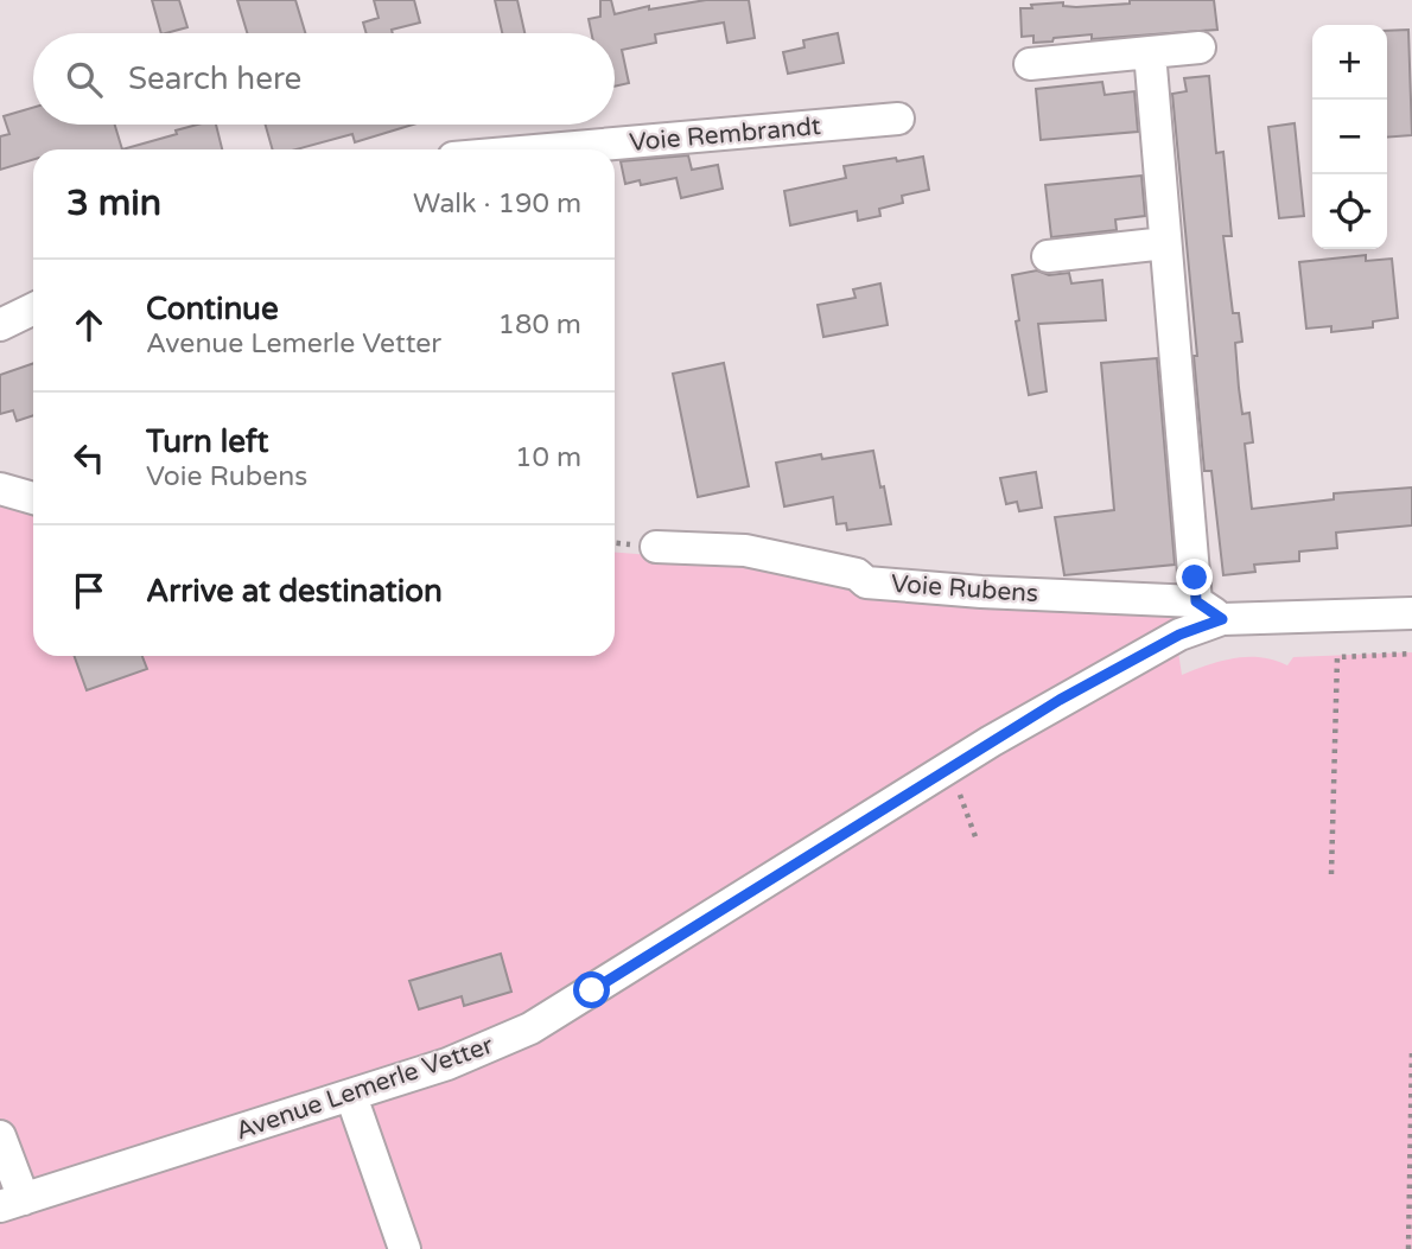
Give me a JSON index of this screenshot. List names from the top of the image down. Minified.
{"streets":{"street":["Voie Rembrandt","Voie Rubens","Avenue Lemerle Vetter"]},"page":{"map_buttons":["+","−"],"search":"Search here","heading":["3 min","Walk · 190 m"],"list":[["Continue","Avenue Lemerle Vetter","180 m"],["Turn left","Voie Rubens","10 m"],"Arrive at destination"]}}
